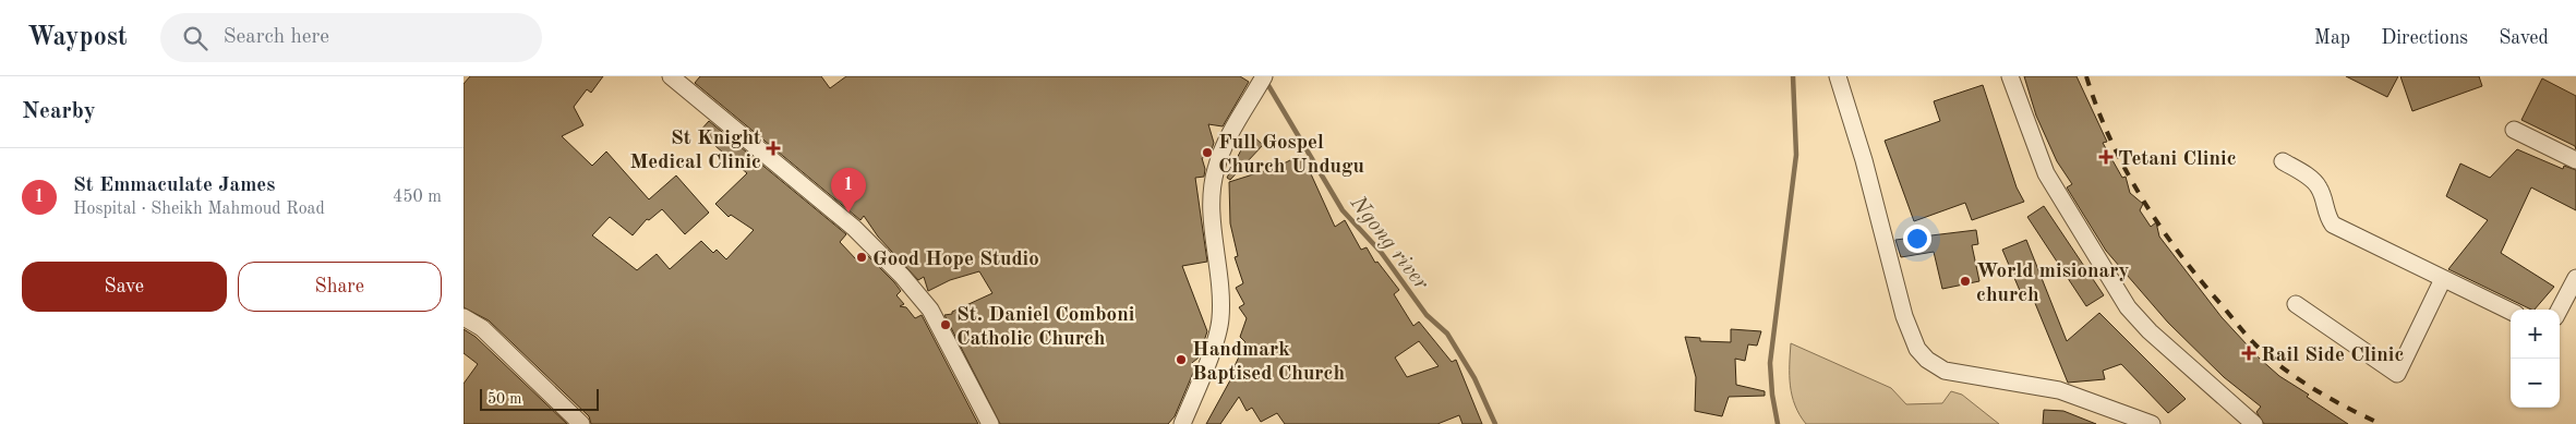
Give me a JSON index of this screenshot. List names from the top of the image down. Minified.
{"water":["Ngong river"],"places":{"health":["St Knight Medical Clinic","Tetani Clinic","Rail Side Clinic"],"other":["Full Gospel Church Undugu","Good Hope Studio","World misionary church","St. Daniel Comboni Catholic Church","Handmark Baptised Church"]},"scale_bar":"50 m","page":{"header":"Waypost","search":"Search here","nav":["Map","Directions","Saved"],"heading":"Nearby","list":[{"mark":"1","name":"St Emmaculate James","note":"Hospital · Sheikh Mahmoud Road","value":"450 m"}],"pins":"1","buttons":["Save","Share"],"map_buttons":["+","−"],"scale":"50 m"}}
